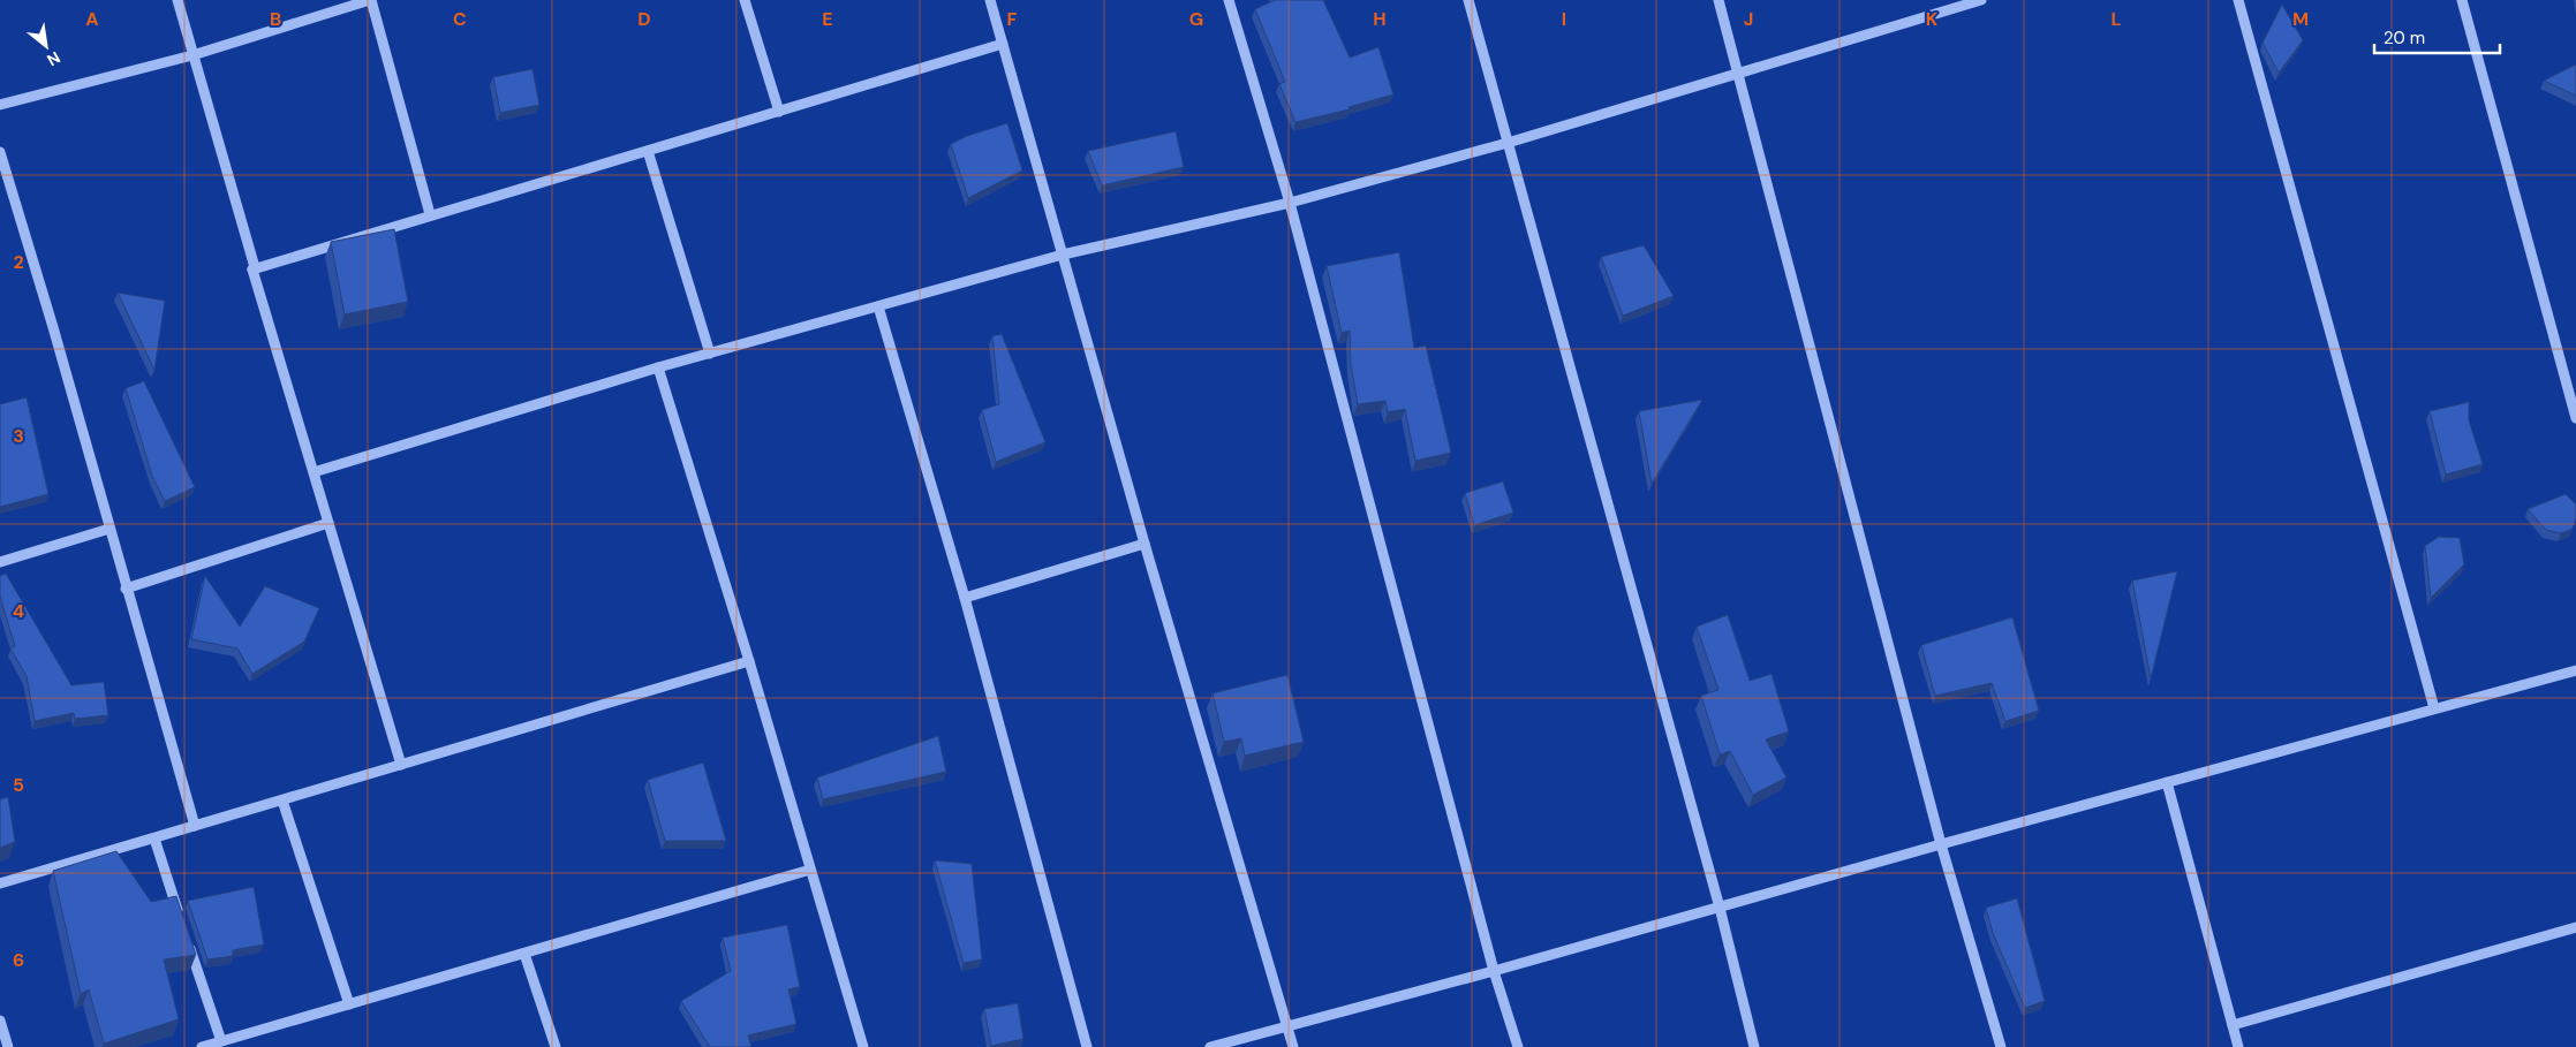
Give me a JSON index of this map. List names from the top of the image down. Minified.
{"scale_bar":"20 m","north":"bottom right","grid":{"columns":["A","B","C","D","E","F","G","H","I","J","K","L","M"],"rows":["2","3","4","5","6"]}}
